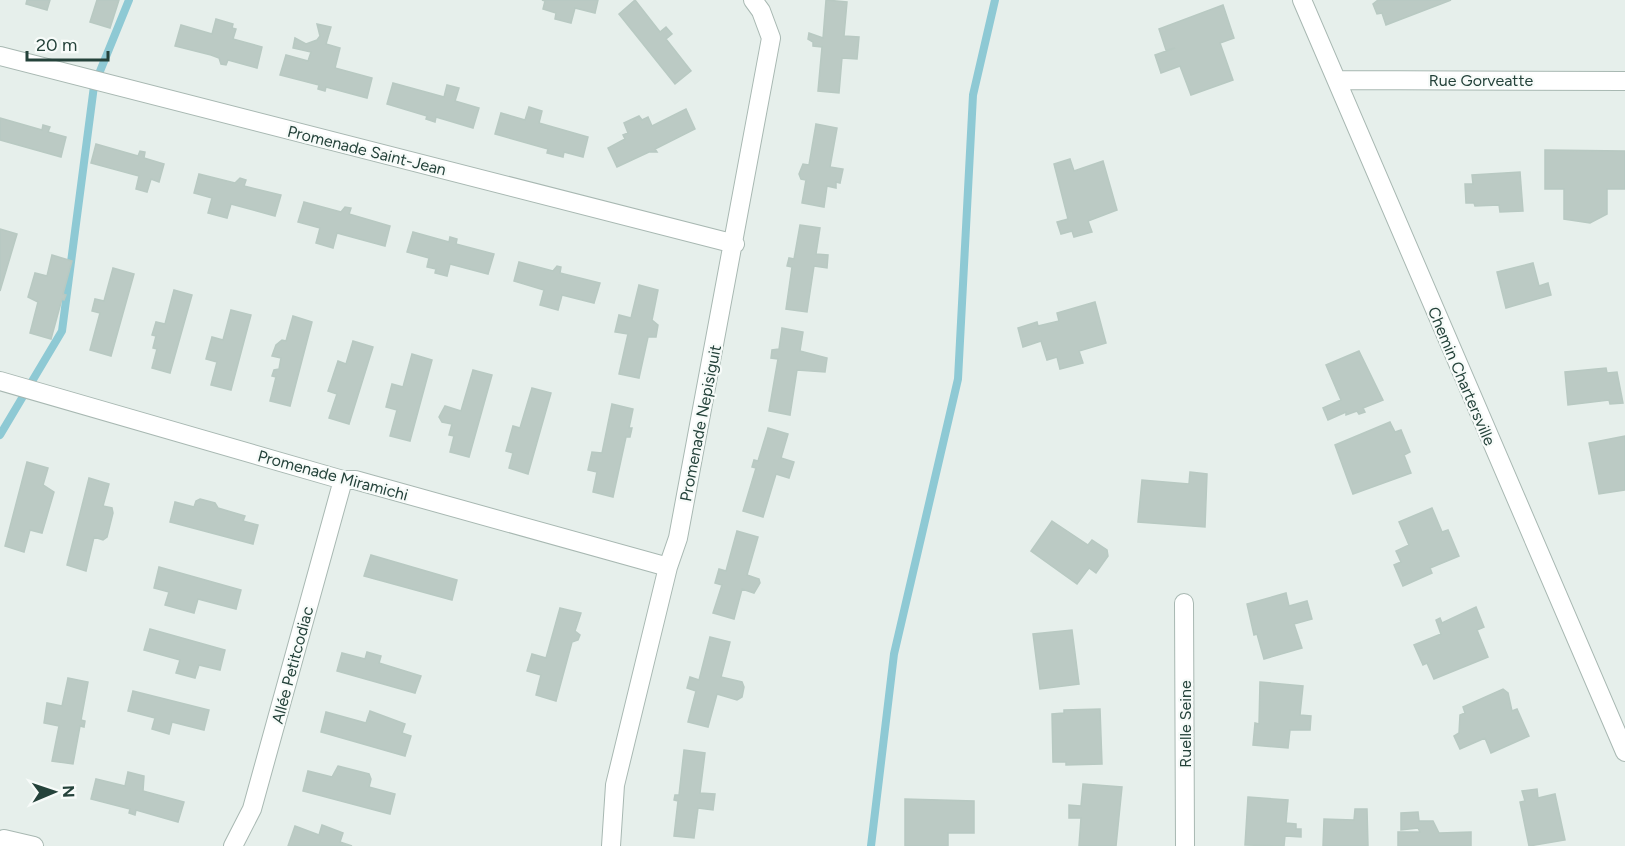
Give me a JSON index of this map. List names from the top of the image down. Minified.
{"streets":{"street":["Rue Gorveatte","Promenade Saint-Jean","Chemin Chartersville","Promenade Nepisiguit","Promenade Miramichi","Allée Petitcodiac","Ruelle Seine"]},"crossings":[["Rue Gorveatte","Chemin Chartersville"],["Promenade Saint-Jean","Promenade Nepisiguit"],["Promenade Nepisiguit","Promenade Miramichi"],["Promenade Miramichi","Allée Petitcodiac"]],"scale_bar":"20 m","north":"right"}
